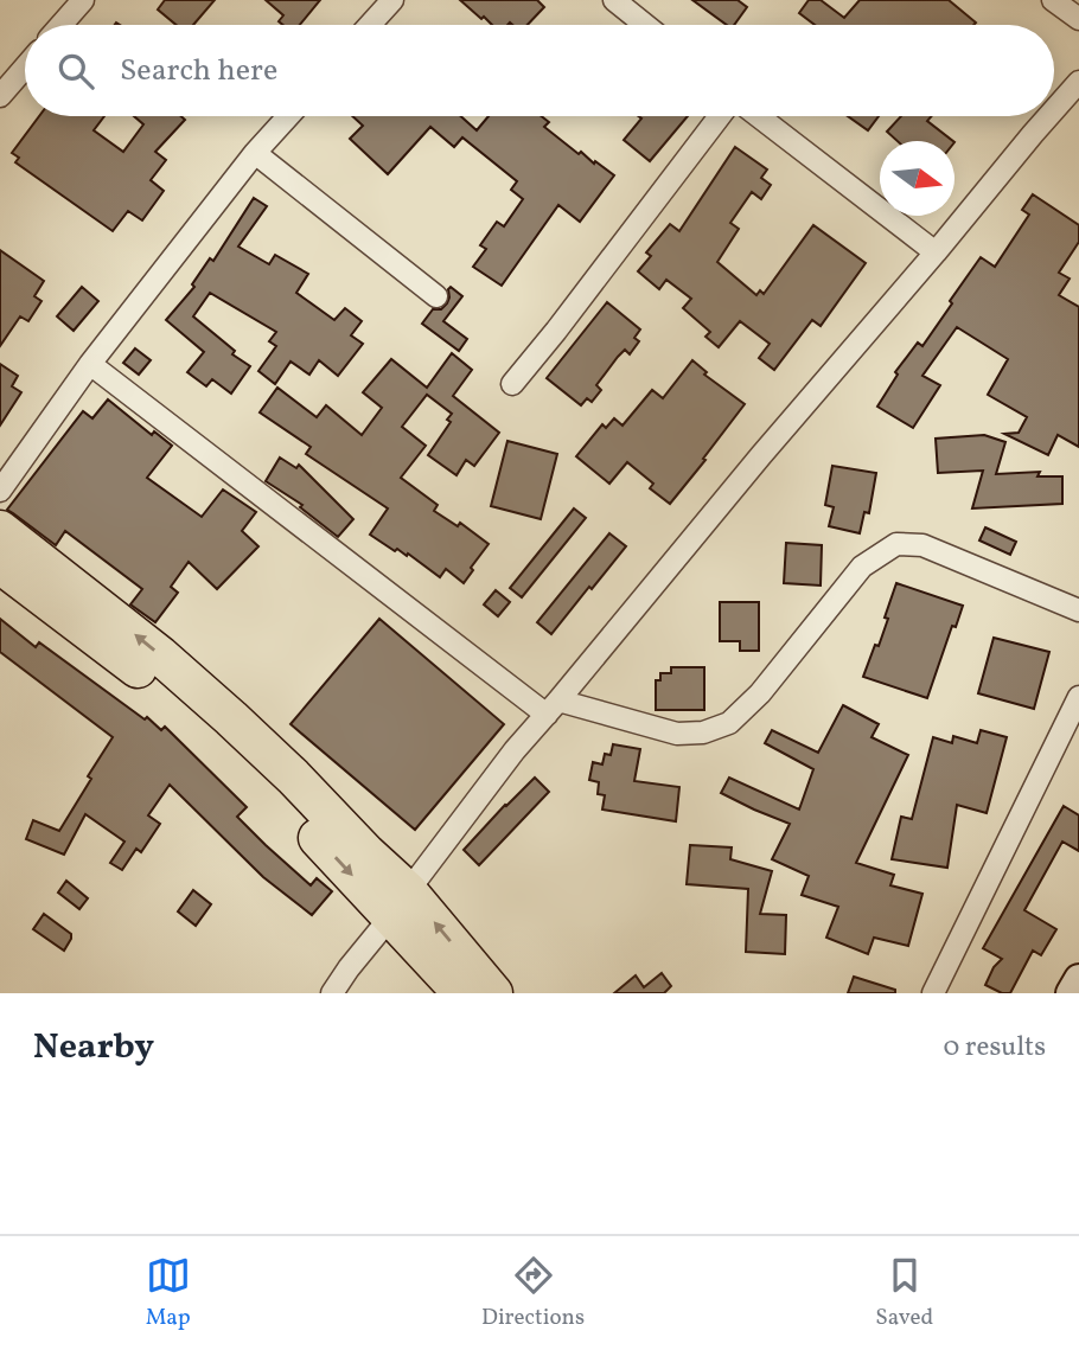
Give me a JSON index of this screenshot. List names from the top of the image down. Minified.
{"north":"right","page":{"search":"Search here","heading":["Nearby","0 results"],"nav":["Map","Directions","Saved"]}}
